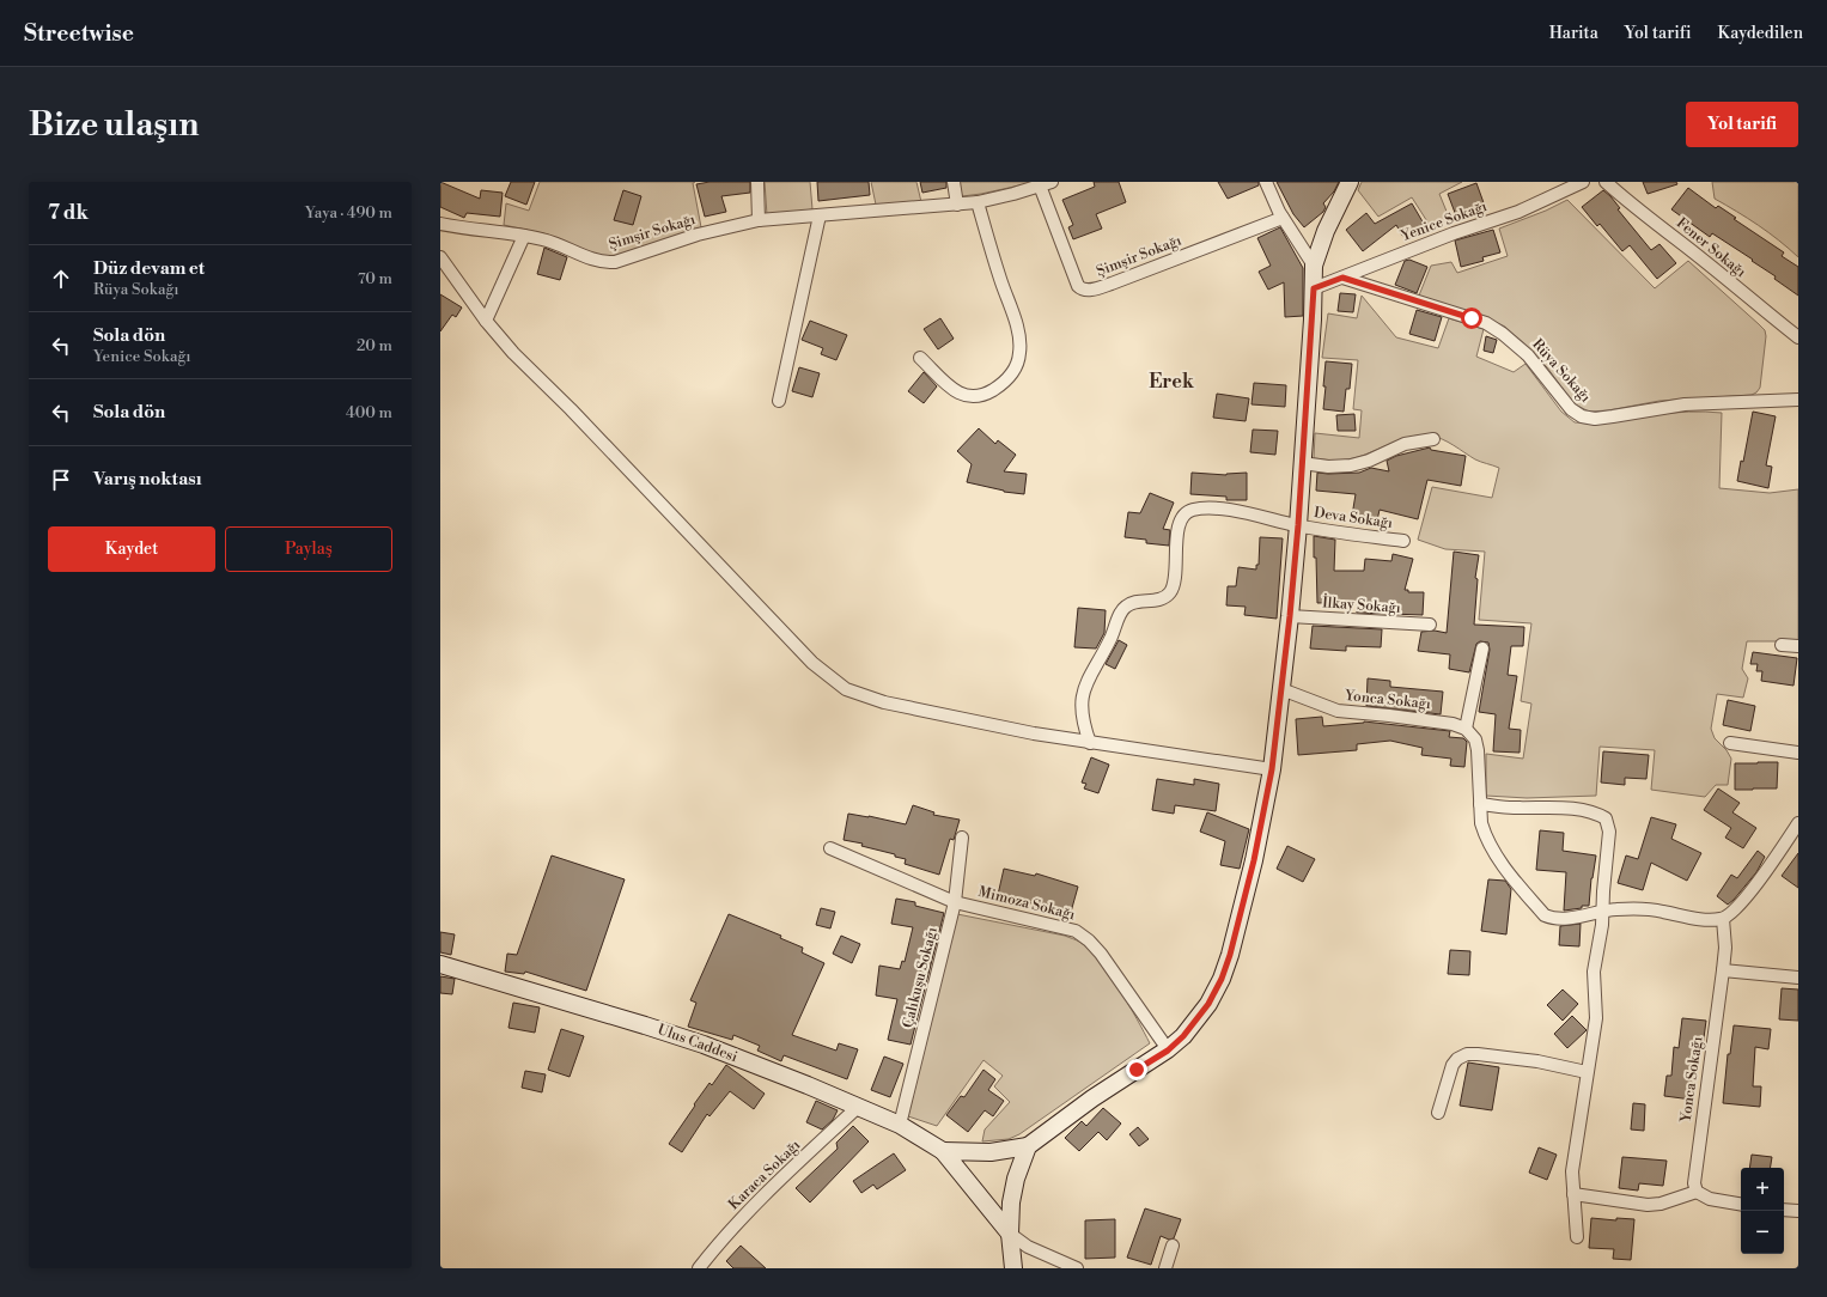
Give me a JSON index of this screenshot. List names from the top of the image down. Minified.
{"streets":{"street":["Yenice Sokağı","Şimşir Sokağı","Fener Sokağı","Rüya Sokağı","Deva Sokağı","İlkay Sokağı","Yonca Sokağı","Mimoza Sokağı","Çalıkuşu Sokağı","Ulus Caddesi","Karaca Sokağı"]},"crossings":[["Yenice Sokağı","Rüya Sokağı"],["Mimoza Sokağı","Çalıkuşu Sokağı"],["Çalıkuşu Sokağı","Ulus Caddesi"],["Ulus Caddesi","Karaca Sokağı"]],"districts":["Erek"],"page":{"header":"Streetwise","nav":["Harita","Yol tarifi","Kaydedilen"],"buttons":["Yol tarifi",["Kaydet","Paylaş"]],"title":"Bize ulaşın","heading":["7 dk","Yaya · 490 m"],"list":[["Düz devam et","Rüya Sokağı","70 m"],["Sola dön","Yenice Sokağı","20 m"],["Sola dön","400 m"],"Varış noktası"],"map_buttons":["+","−"]}}
